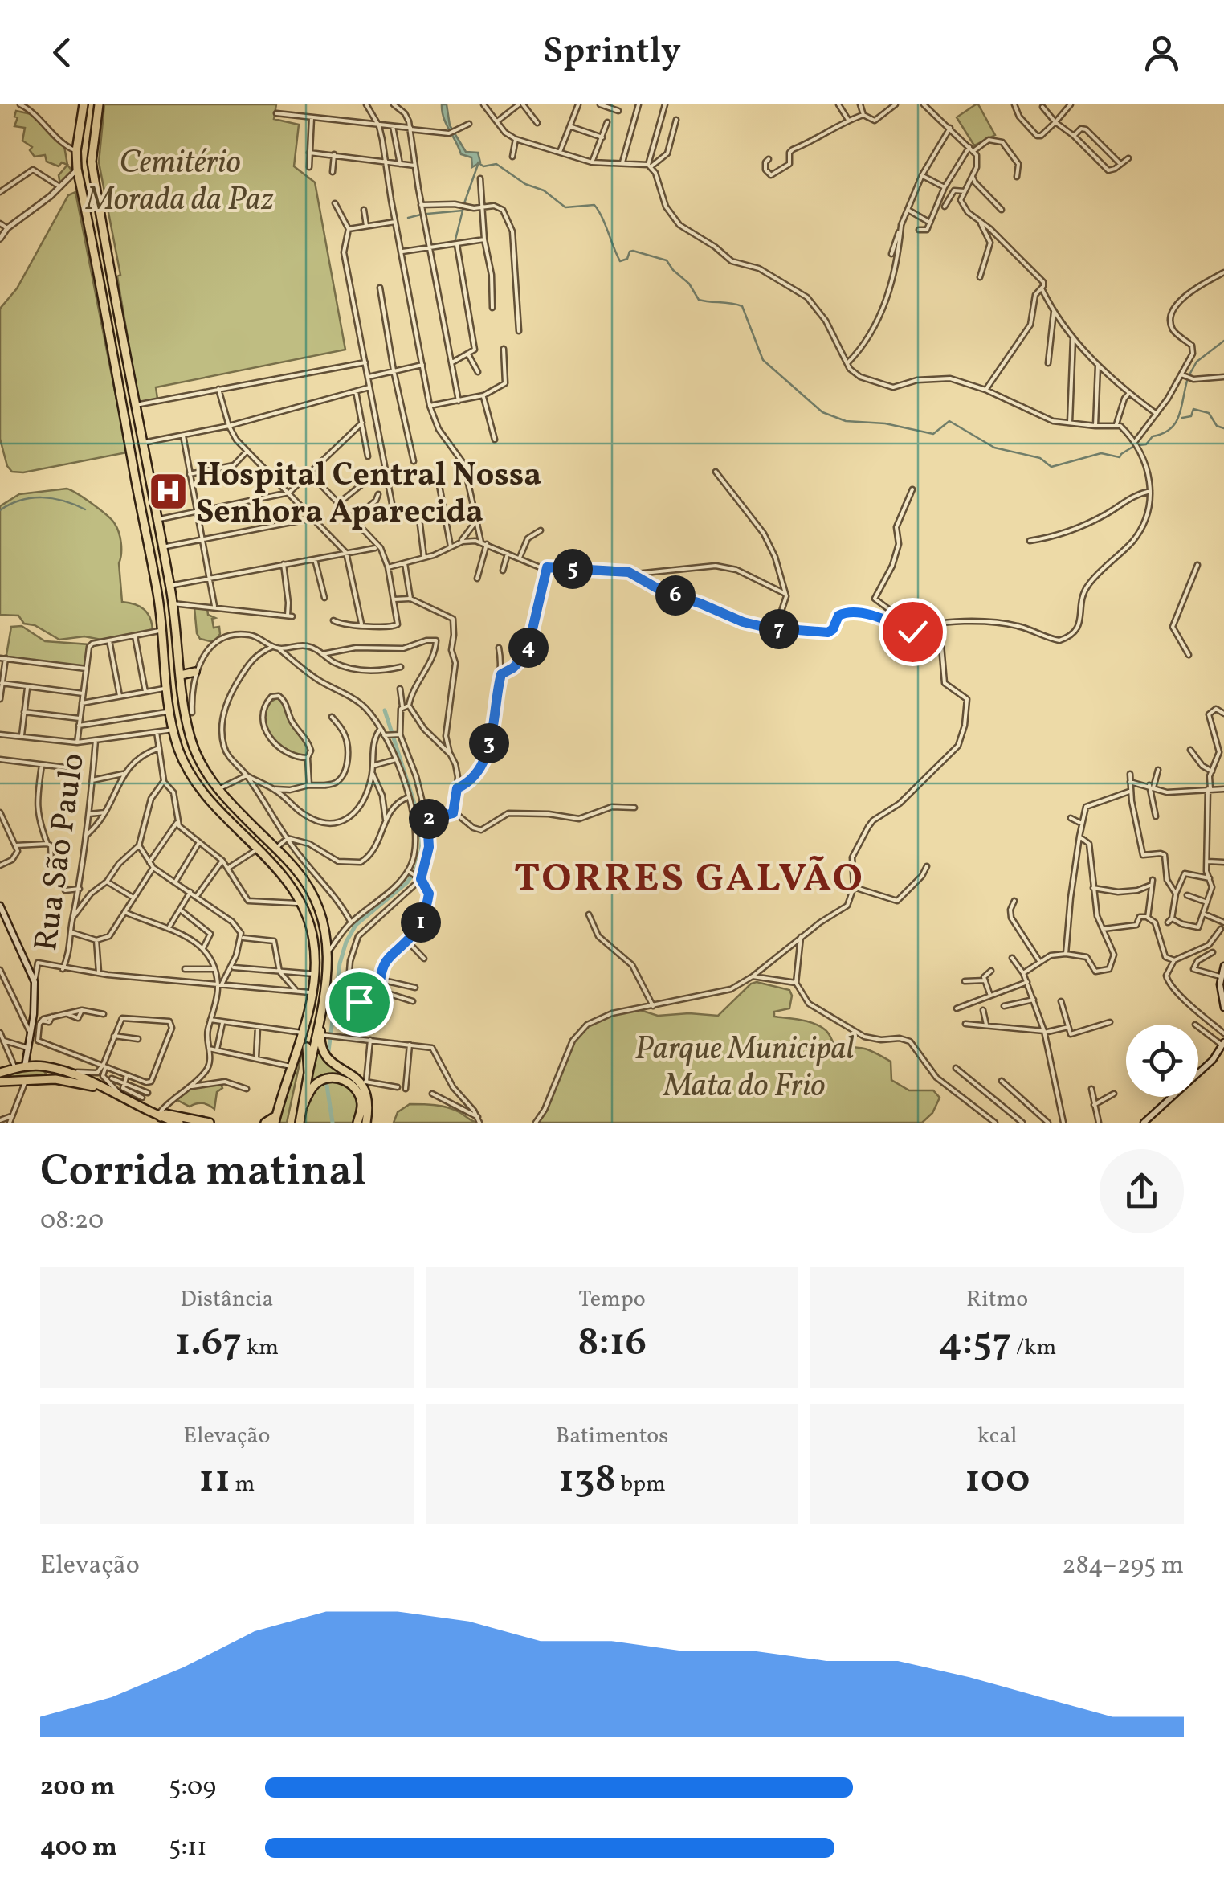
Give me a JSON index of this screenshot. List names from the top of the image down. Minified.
{"streets":{"street":["Rua São Paulo"]},"districts":["TORRES GALVÃO"],"parks":["Cemitério Morada da Paz","Parque Municipal Mata do Frio"],"places":{"hospital":["Hospital Central Nossa Senhora Aparecida"]},"page":{"header":"Sprintly","pins":["5","6","7","4","3","2","1"],"heading":["Corrida matinal","08:20"],"stats":[["Distância","1.67 km"],["Tempo","8:16"],["Ritmo","4:57 /km"],["Elevação","11 m"],["Batimentos","138 bpm"],["kcal","100"]],"chart":["Elevação","284–295 m"],"list":[{"name":"200 m","note":"5:09"},{"name":"400 m","note":"5:11"}]}}
